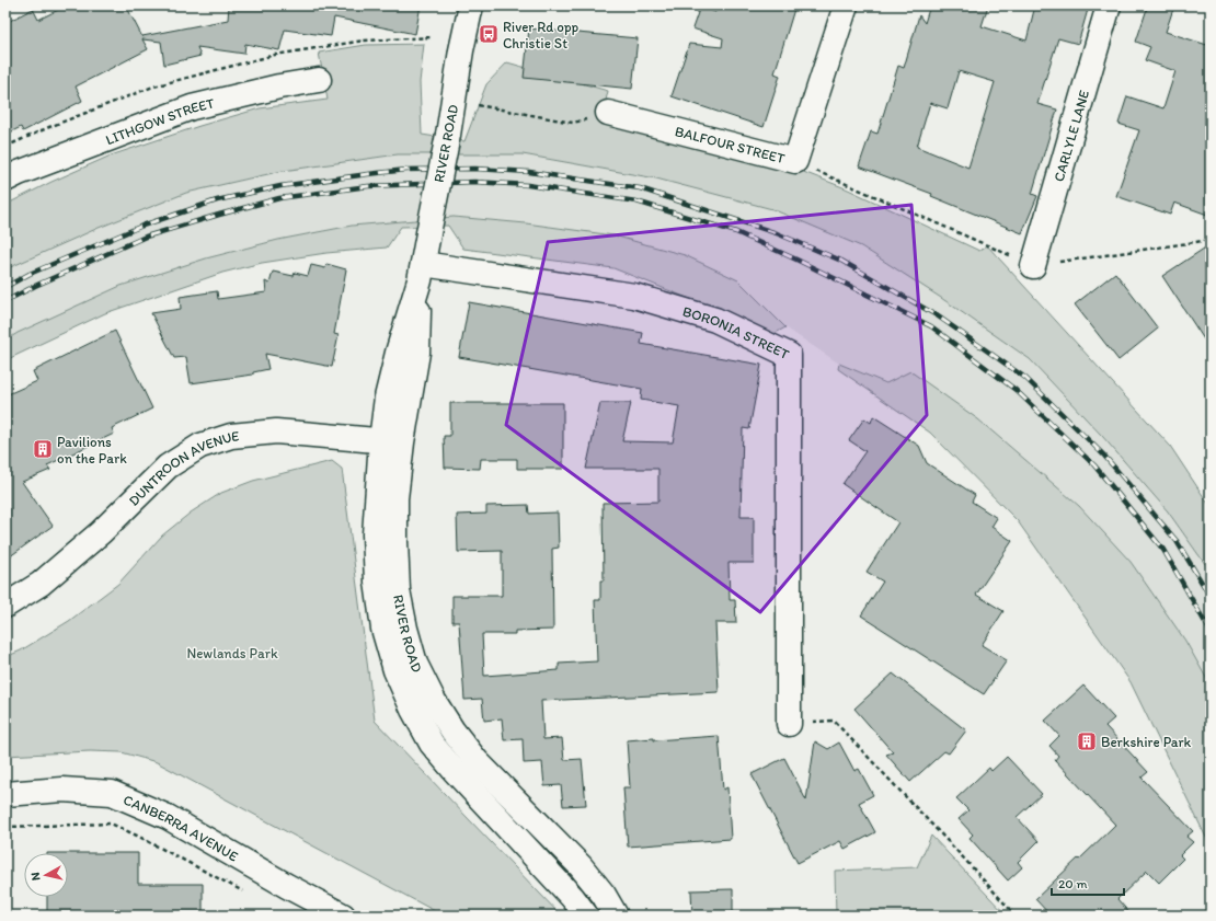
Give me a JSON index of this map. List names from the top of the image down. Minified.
{"streets":{"street":["LITHGOW STREET","CARLYLE LANE","RIVER ROAD","BALFOUR STREET","BORONIA STREET","DUNTROON AVENUE","CANBERRA AVENUE"]},"crossings":[["RIVER ROAD","BORONIA STREET"],["RIVER ROAD","DUNTROON AVENUE"]],"parks":["Newlands Park"],"places":{"bus stop":["River Rd opp Christie St"],"building":["Pavilions on the Park","Berkshire Park"]},"scale_bar":"20 m","north":"left"}
